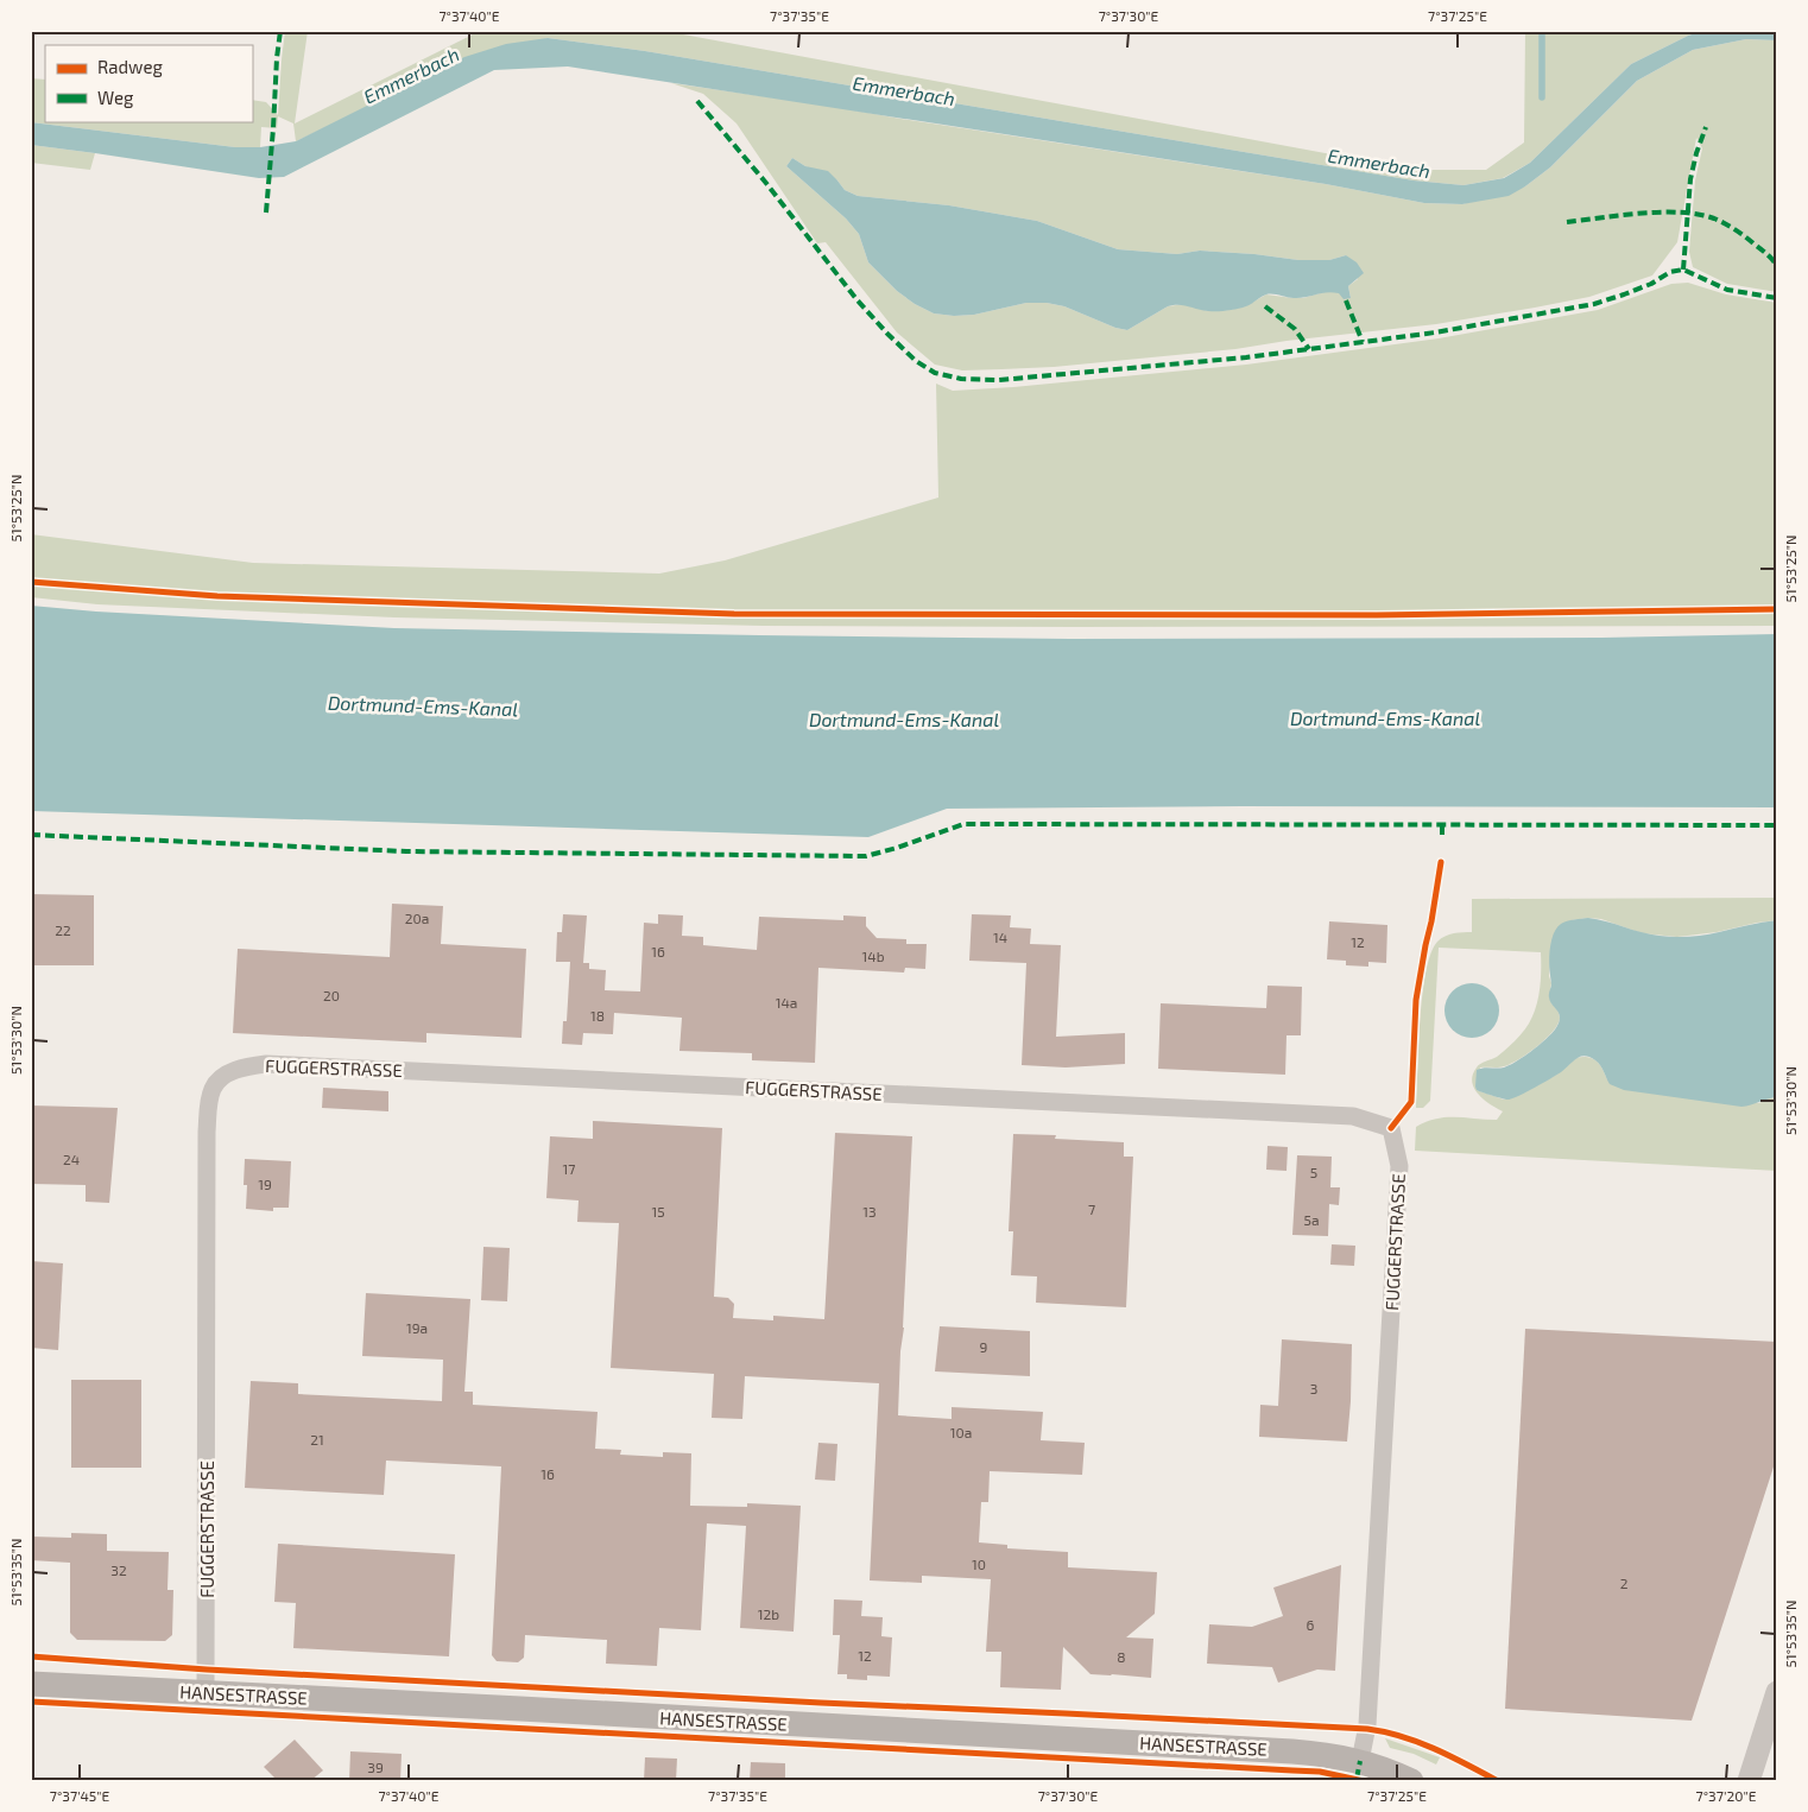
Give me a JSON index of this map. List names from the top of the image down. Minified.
{"streets":{"main road":["HANSESTRASSE"],"street":["FUGGERSTRASSE"]},"crossings":[["FUGGERSTRASSE","HANSESTRASSE"]],"water":["Emmerbach","Dortmund-Ems-Kanal"],"house_numbers":["20a","22","14","12","16","14b","20","14a","18","24","17","5","19","7","15","13","5a","19a","9","3","10a","21","16","10","32","2","12b","6","12","8","39"],"legend":["Radweg","Weg"],"coordinates":["7°37'40\"E","7°37'35\"E","7°37'30\"E","7°37'25\"E","51°53'25\"N","51°53'30\"N","51°53'35\"N","7°37'45\"E","7°37'20\"E"]}
